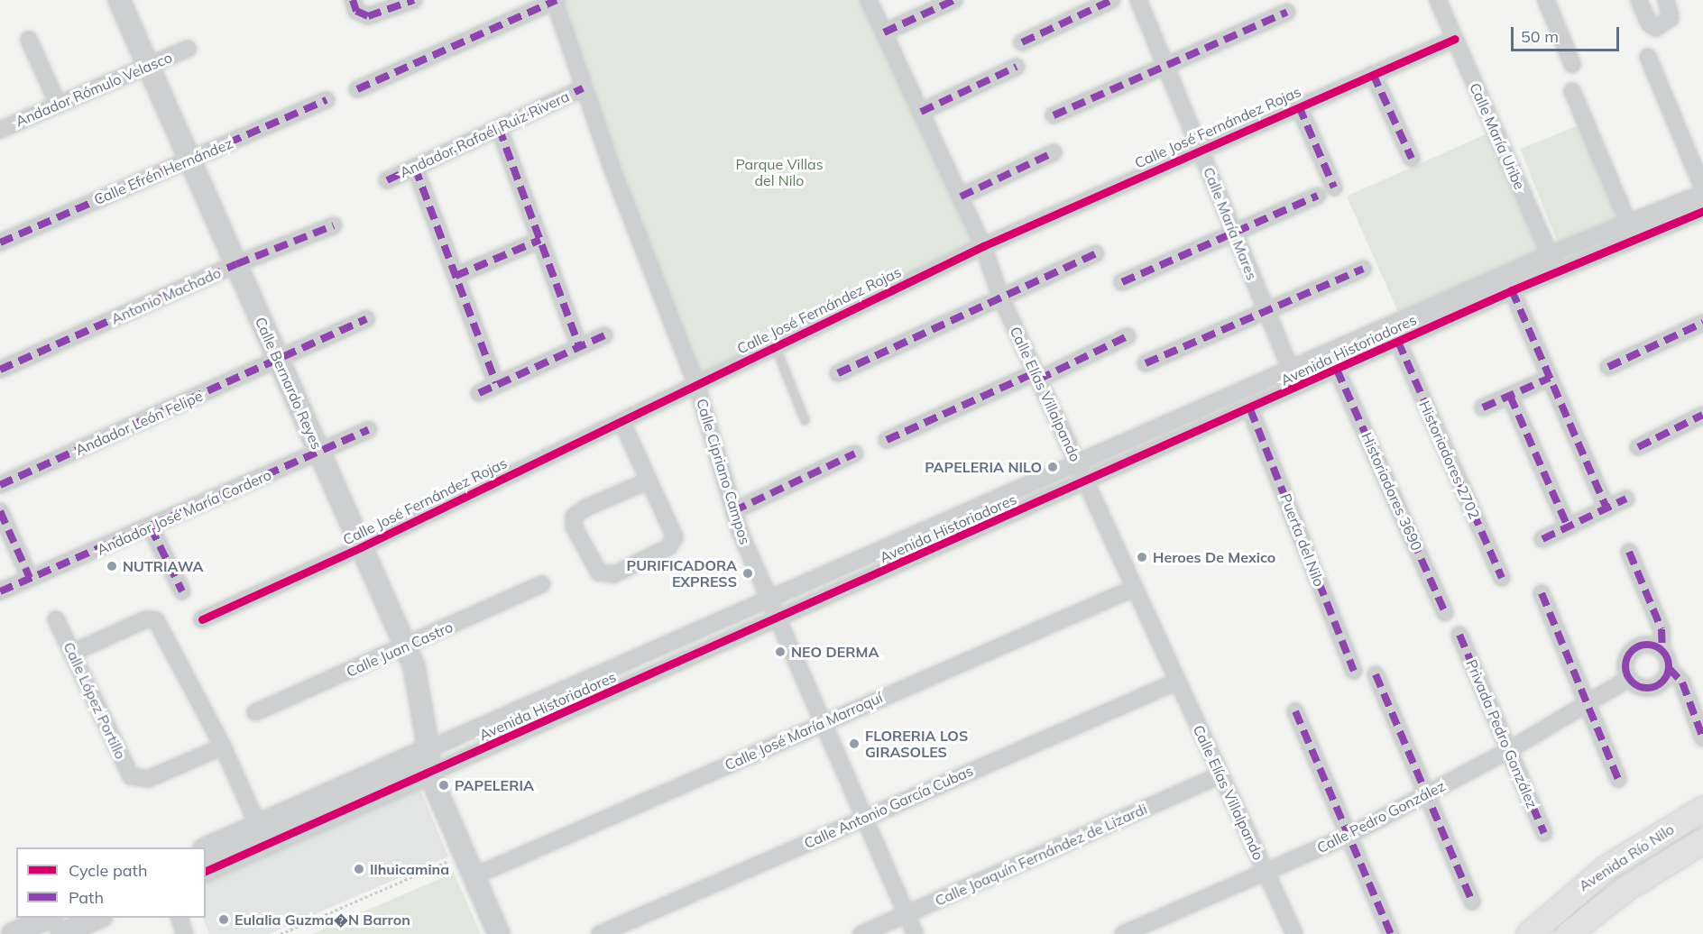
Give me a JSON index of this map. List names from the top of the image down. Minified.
{"streets":{"main road":["Avenida Río Nilo"],"street":["Andador Rómulo Velasco","Calle José Fernández Rojas","Andador Rafaél Ruiz Rivera","Calle María Uribe","Calle Efrén Hernández","Calle María Mares","Antonio Machado","Avenida Historiadores","Calle Bernardo Reyes","Calle Elías Villalpando","Andador León Felipe","Historiadores 2702","Calle Cipriano Campos","Historiadores 3690","Andador José María Cordero","Puerta del Nilo","Calle Juan Castro","Calle López Portillo","Calle José María Marroquí","Privada Pedro González","Calle Antonio García Cubas","Calle Pedro González","Calle Joaquín Fernández de Lizardi"]},"crossings":[["Andador Rómulo Velasco","Calle Bernardo Reyes"],["Calle José Fernández Rojas","Calle María Uribe"],["Calle José Fernández Rojas","Calle María Mares"],["Calle José Fernández Rojas","Calle Bernardo Reyes"],["Calle José Fernández Rojas","Calle Elías Villalpando"],["Calle José Fernández Rojas","Calle Cipriano Campos"],["Andador Rafaél Ruiz Rivera","Calle Cipriano Campos"],["Calle María Uribe","Avenida Historiadores"],["Calle Efrén Hernández","Calle Bernardo Reyes"],["Calle María Mares","Avenida Historiadores"],["Antonio Machado","Calle Bernardo Reyes"],["Avenida Historiadores","Calle Bernardo Reyes"],["Avenida Historiadores","Calle Elías Villalpando"],["Avenida Historiadores","Historiadores 2702"],["Avenida Historiadores","Calle Cipriano Campos"],["Avenida Historiadores","Historiadores 3690"],["Avenida Historiadores","Puerta del Nilo"],["Calle Bernardo Reyes","Andador León Felipe"],["Calle Bernardo Reyes","Andador José María Cordero"],["Calle Bernardo Reyes","Calle Juan Castro"],["Calle Elías Villalpando","Calle José María Marroquí"],["Calle Elías Villalpando","Calle Antonio García Cubas"],["Calle Elías Villalpando","Calle Pedro González"],["Calle Elías Villalpando","Calle Joaquín Fernández de Lizardi"],["Calle Cipriano Campos","Calle José María Marroquí"],["Calle Cipriano Campos","Calle Antonio García Cubas"],["Calle Cipriano Campos","Calle Joaquín Fernández de Lizardi"],["Privada Pedro González","Calle Pedro González"]],"parks":["Parque Villas del Nilo"],"places":["PAPELERIA NILO","Heroes De Mexico","NUTRIAWA","PURIFICADORA EXPRESS","NEO DERMA","FLORERIA LOS GIRASOLES","PAPELERIA","Ilhuicamina","Eulalia Guzma�N Barron"],"legend":["Cycle path","Path"],"scale_bar":"50 m"}
